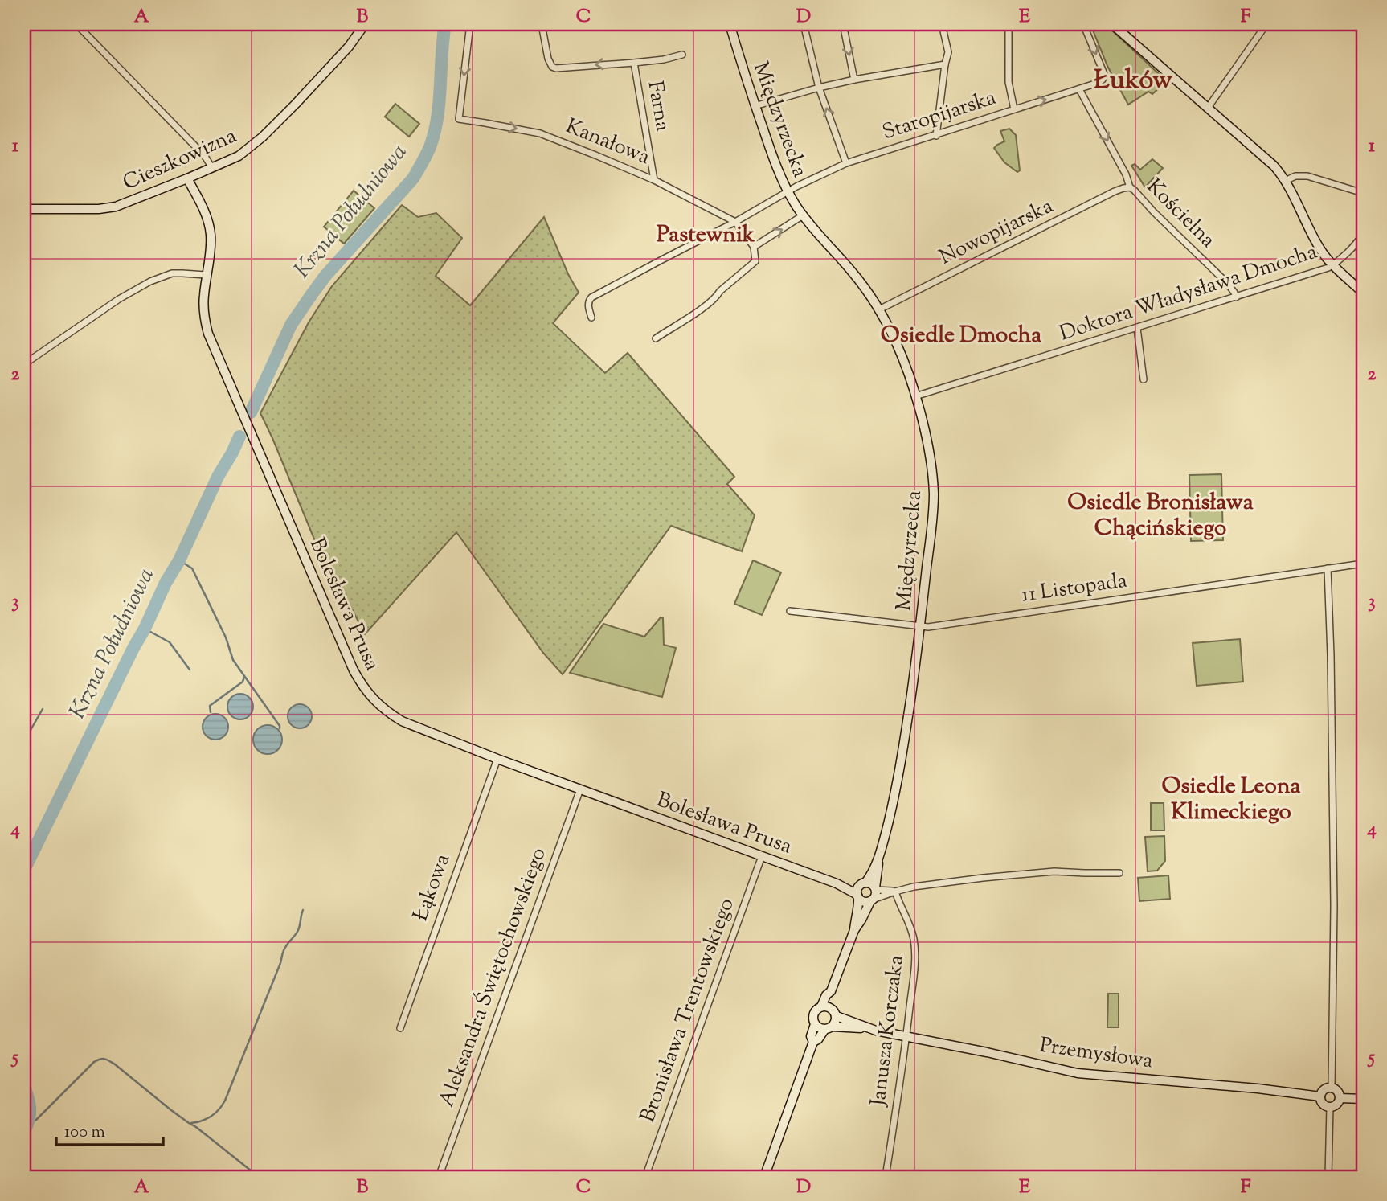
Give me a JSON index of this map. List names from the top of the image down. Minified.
{"streets":{"street":["Farna","Staropijarska","Międzyrzecka","Kanałowa","Cieszkowizna","Kościelna","Nowopijarska","Doktora Władysława Dmocha","11 Listopada","Bolesława Prusa","Łąkowa","Aleksandra Świętochowskiego","Bronisława Trentowskiego","Janusza Korczaka","Przemysłowa"]},"crossings":[["Farna","Kanałowa"],["Staropijarska","Międzyrzecka"],["Staropijarska","Kościelna"],["Międzyrzecka","Nowopijarska"],["Międzyrzecka","Doktora Władysława Dmocha"],["Międzyrzecka","11 Listopada"],["Międzyrzecka","Bolesława Prusa"],["Międzyrzecka","Przemysłowa"],["Cieszkowizna","Bolesława Prusa"],["Kościelna","Nowopijarska"],["Kościelna","Doktora Władysława Dmocha"],["Bolesława Prusa","Łąkowa"],["Bolesława Prusa","Aleksandra Świętochowskiego"],["Bolesława Prusa","Bronisława Trentowskiego"],["Janusza Korczaka","Przemysłowa"]],"one_way":["Kanałowa","Kościelna"],"districts":["Łuków","Pastewnik","Osiedle Dmocha","Osiedle Bronisława Chącińskiego","Osiedle Leona Klimeckiego"],"water":["Krzna Południowa"],"scale_bar":"100 m","grid":{"columns":["A","B","C","D","E","F"],"rows":["1","2","3","4","5"]}}
